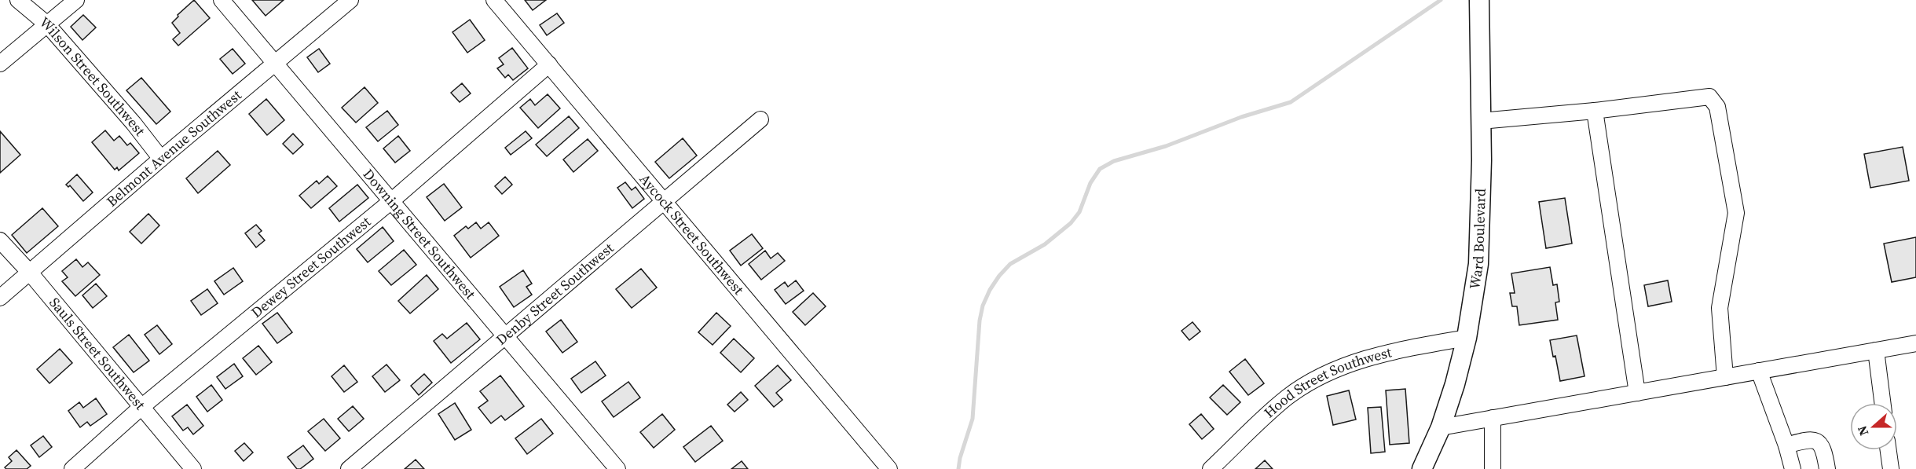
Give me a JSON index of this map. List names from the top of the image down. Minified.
{"streets":{"main road":["Ward Boulevard"],"street":["Wilson Street Southwest","Belmont Avenue Southwest","Aycock Street Southwest","Downing Street Southwest","Dewey Street Southwest","Denby Street Southwest","Sauls Street Southwest","Hood Street Southwest"]},"crossings":[["Wilson Street Southwest","Belmont Avenue Southwest"],["Belmont Avenue Southwest","Downing Street Southwest"],["Belmont Avenue Southwest","Sauls Street Southwest"],["Aycock Street Southwest","Dewey Street Southwest"],["Aycock Street Southwest","Denby Street Southwest"],["Downing Street Southwest","Dewey Street Southwest"],["Downing Street Southwest","Denby Street Southwest"],["Ward Boulevard","Hood Street Southwest"],["Dewey Street Southwest","Sauls Street Southwest"]],"north":"left"}
